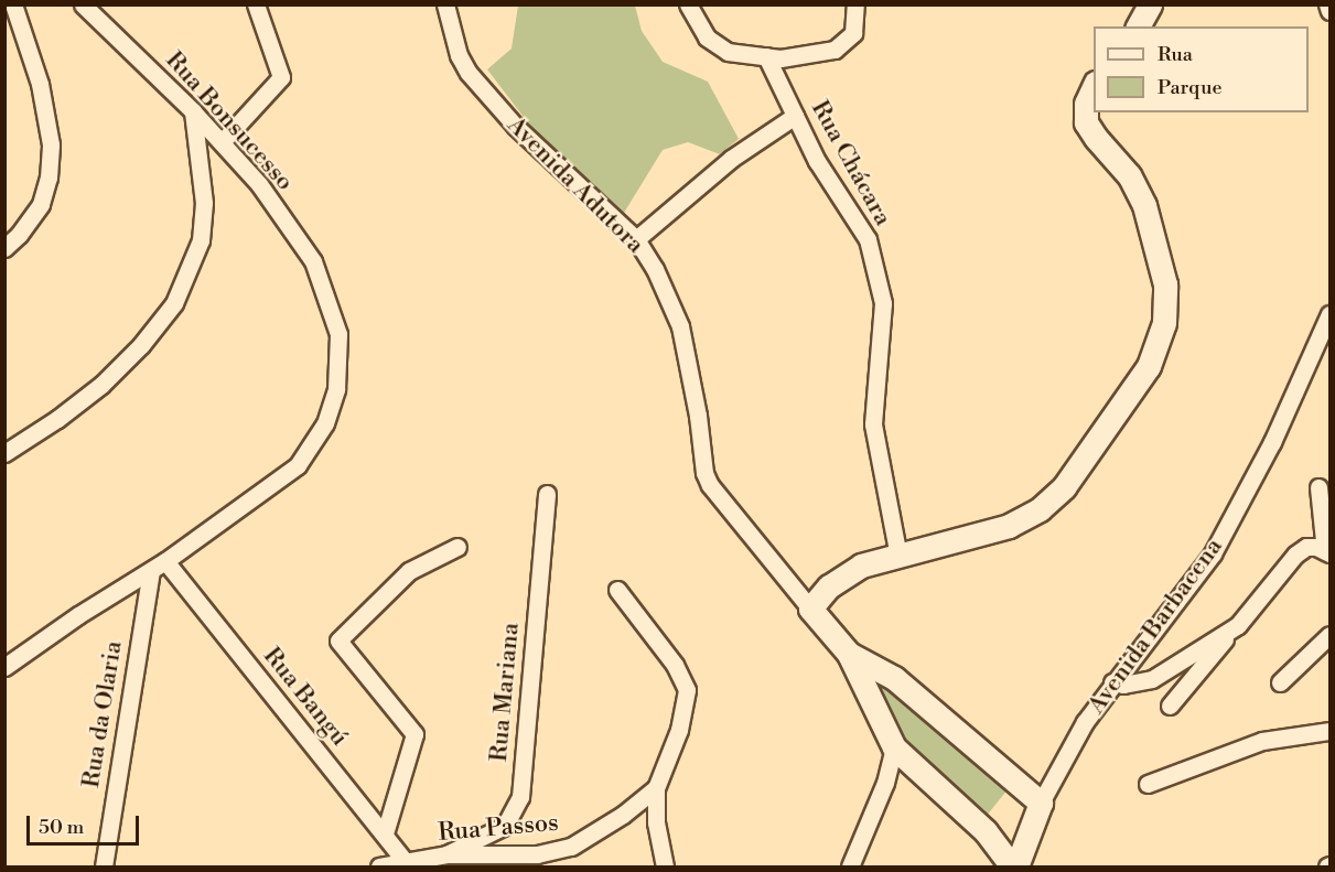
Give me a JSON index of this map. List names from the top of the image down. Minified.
{"streets":{"street":["Rua Bonsucesso","Rua Chácara","Avenida Adutora","Avenida Barbacena","Rua Mariana","Rua Bangú","Rua da Olaria","Rua Passos"]},"crossings":[["Rua Bonsucesso","Rua Bangú"],["Rua Bonsucesso","Rua da Olaria"],["Rua Mariana","Rua Passos"],["Rua Bangú","Rua da Olaria"],["Rua Bangú","Rua Passos"]],"legend":["Rua","Parque"],"scale_bar":"50 m"}
